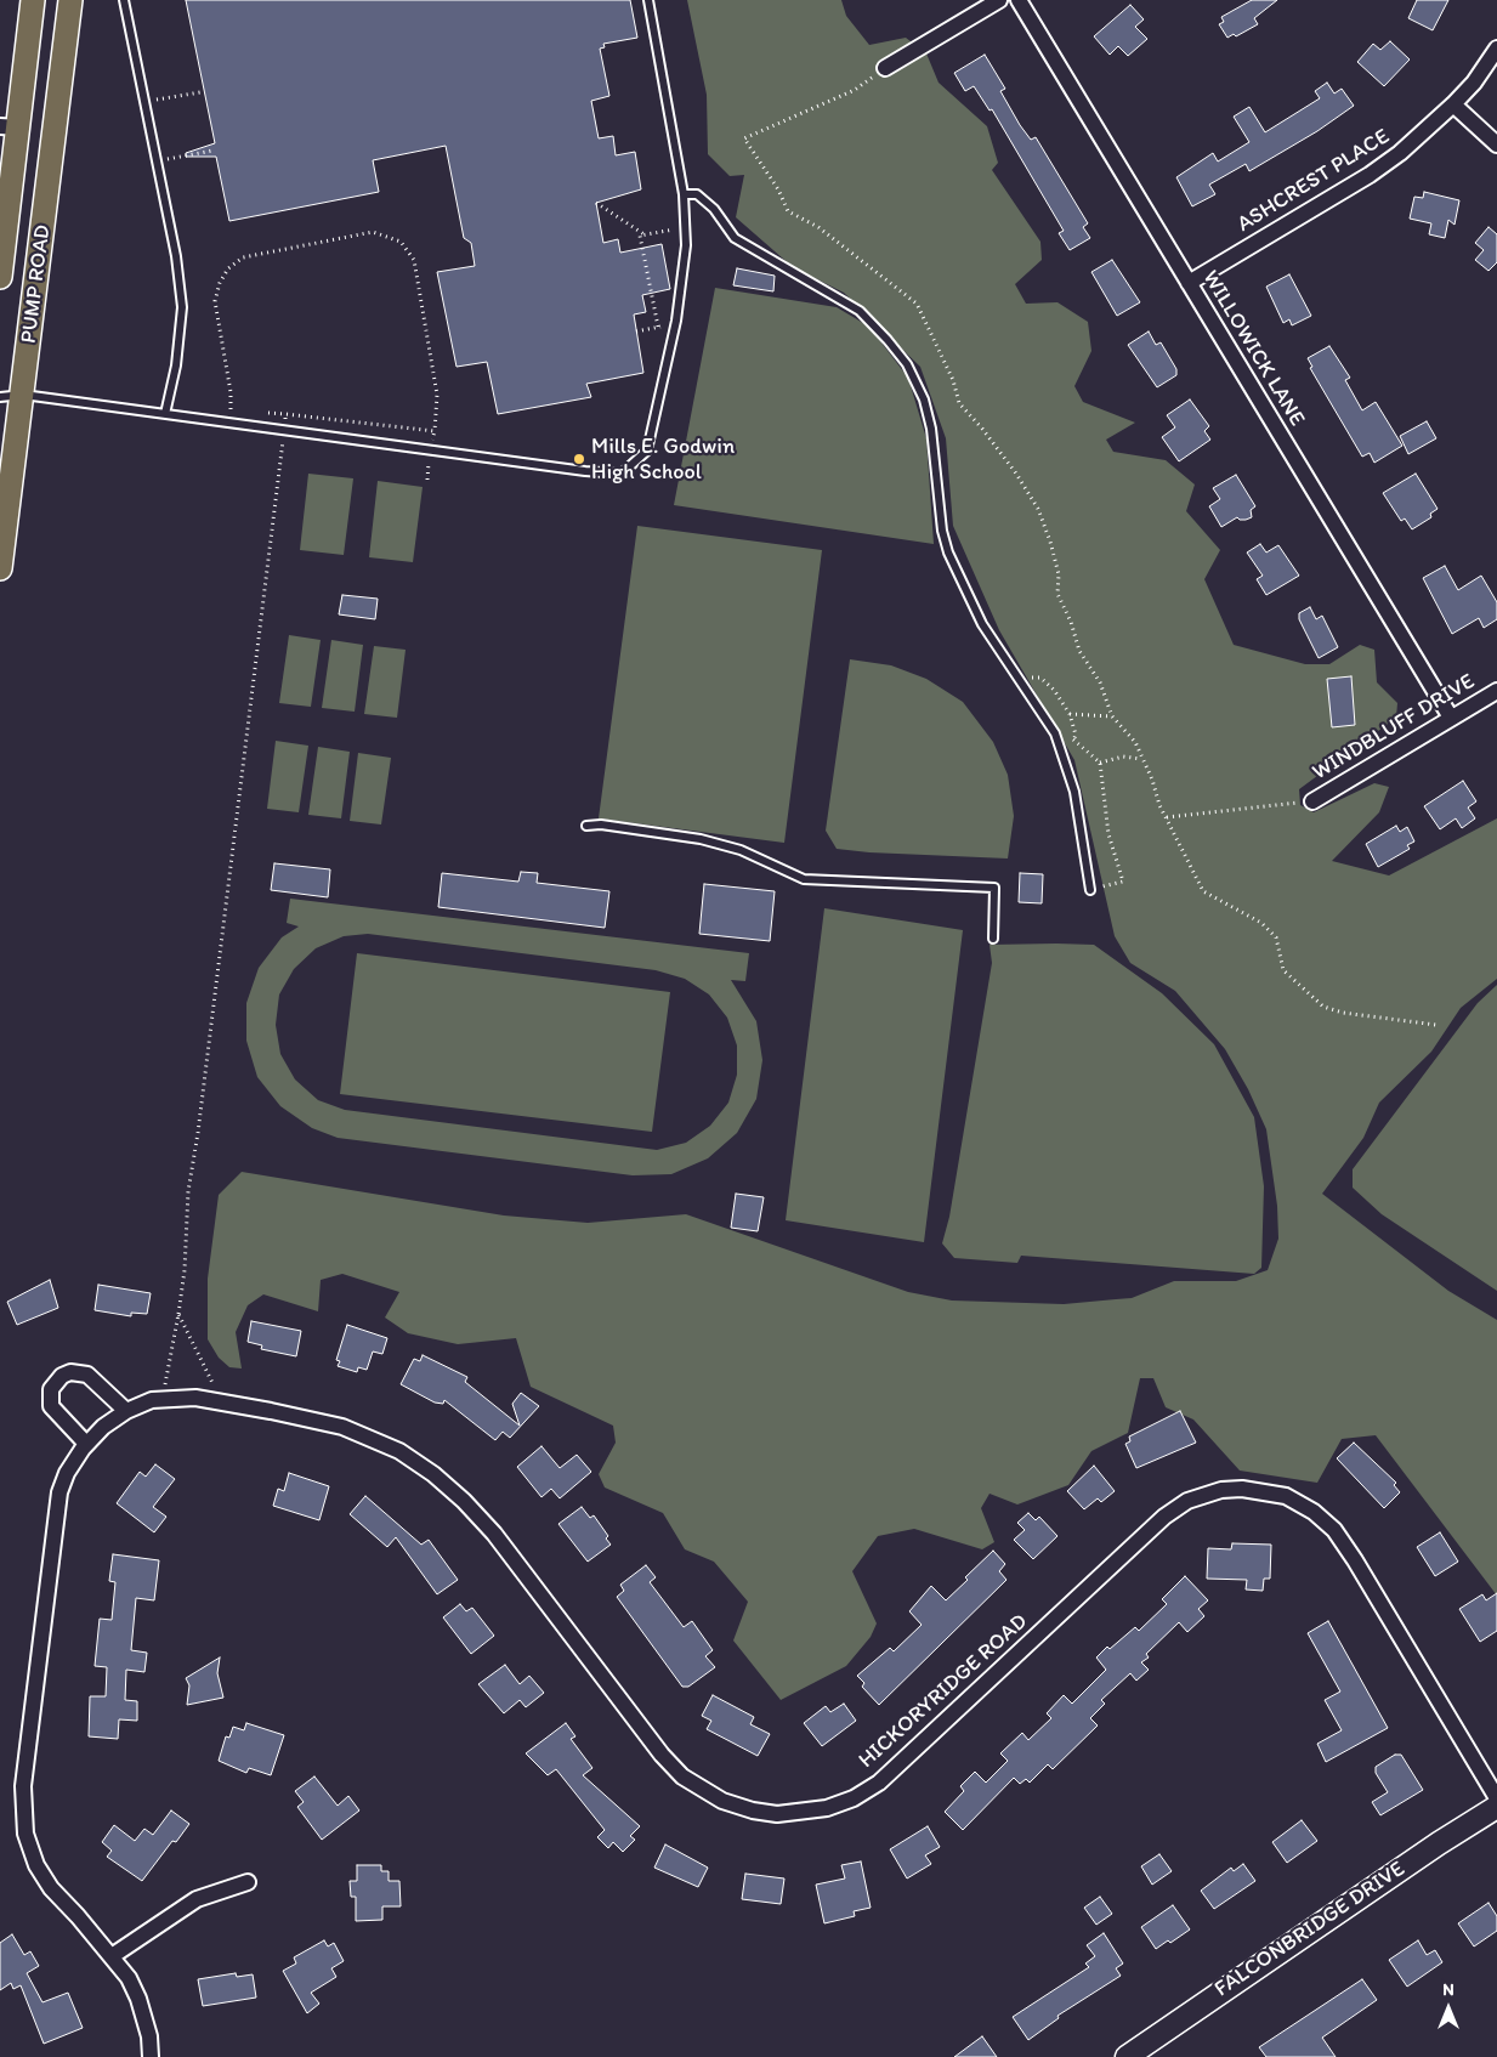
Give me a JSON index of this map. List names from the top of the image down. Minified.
{"streets":{"main road":["PUMP ROAD"],"street":["ASHCREST PLACE","WILLOWICK LANE","WINDBLUFF DRIVE","HICKORYRIDGE ROAD","FALCONBRIDGE DRIVE"]},"crossings":[["ASHCREST PLACE","WILLOWICK LANE"],["WILLOWICK LANE","WINDBLUFF DRIVE"]],"places":["Mills E. Godwin High School"],"north":"top"}
